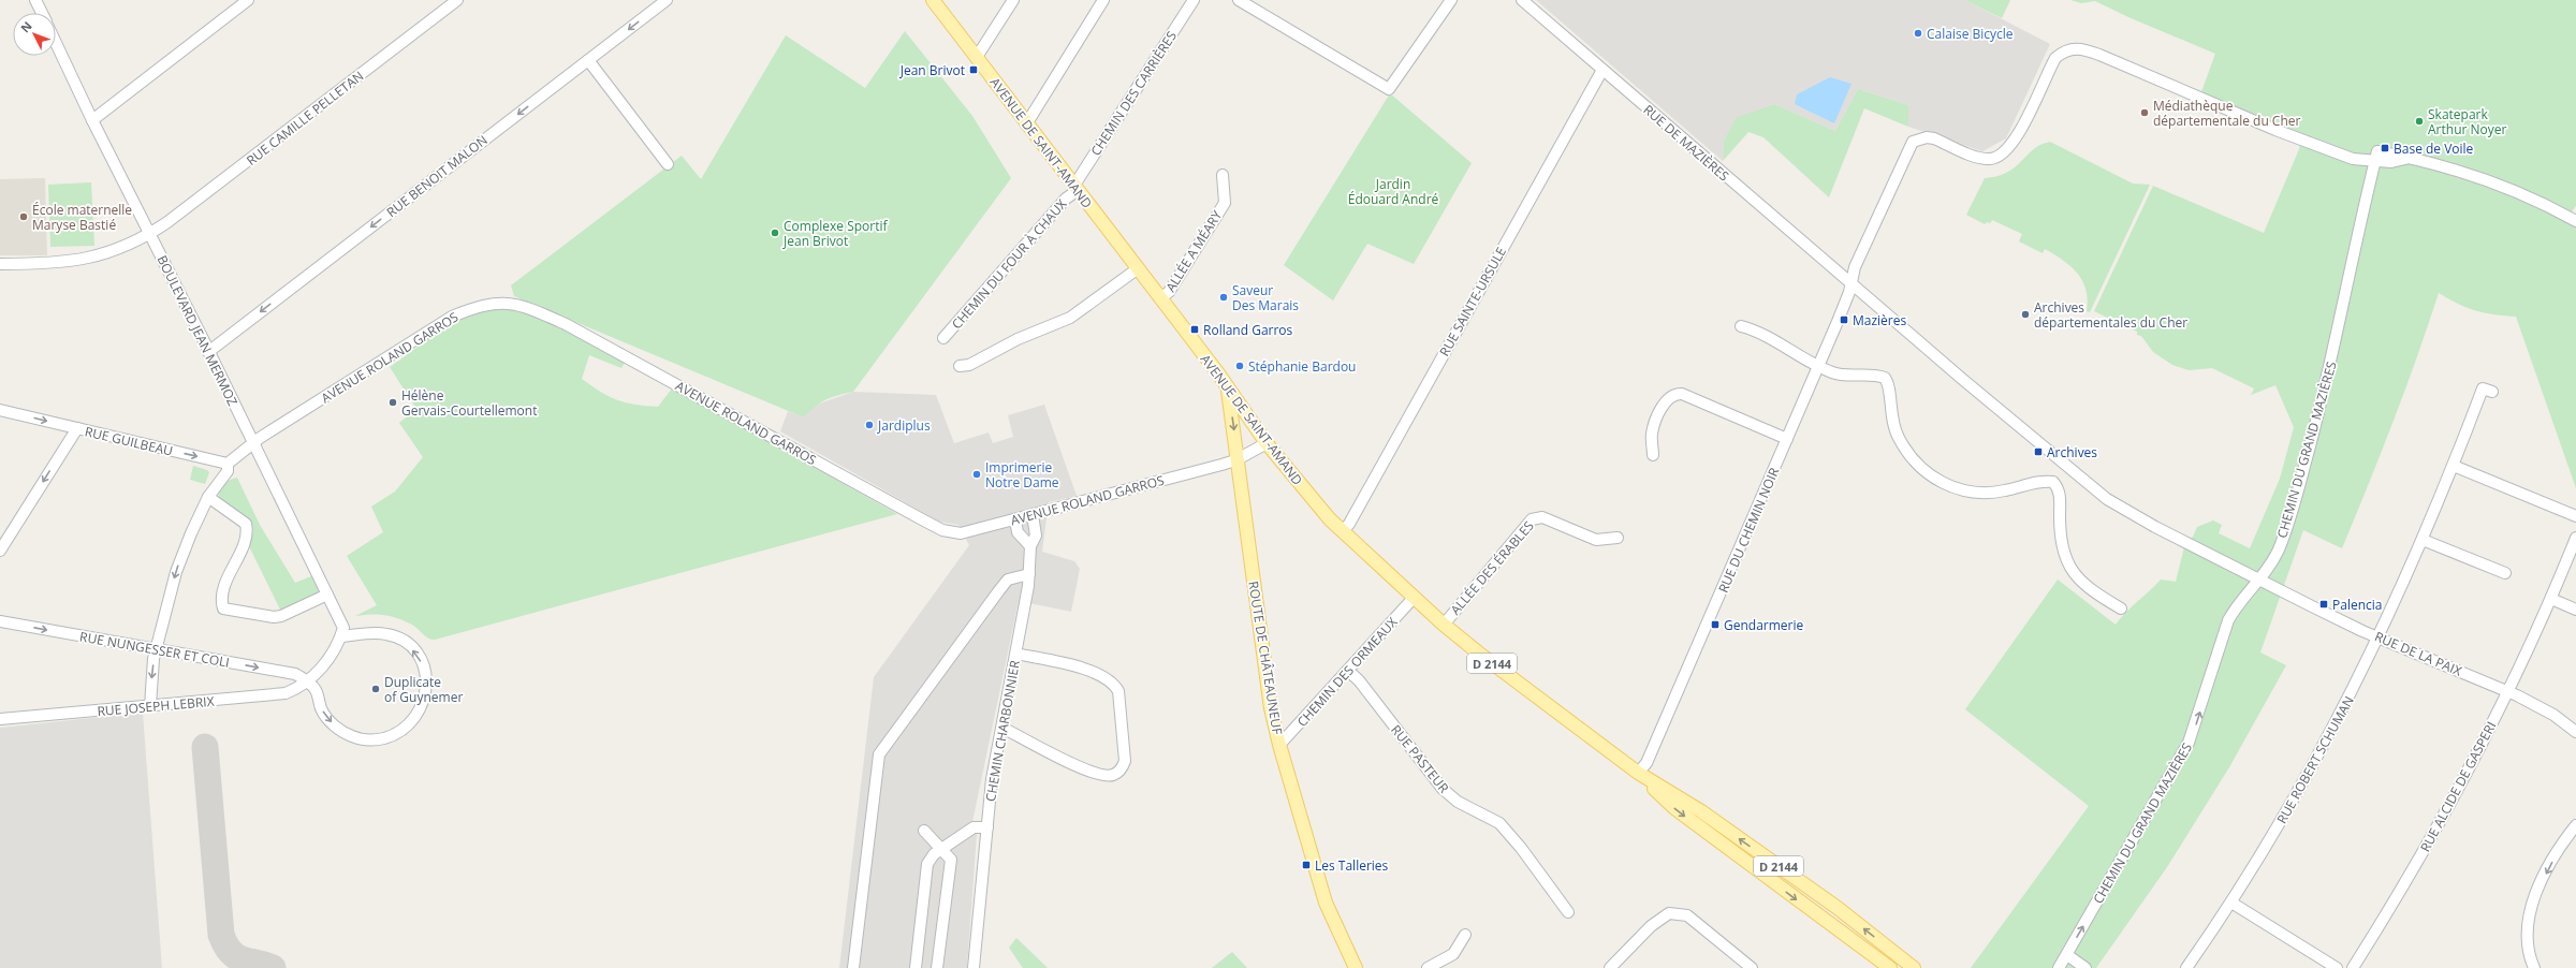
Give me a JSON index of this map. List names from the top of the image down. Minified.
{"streets":{"main road":["AVENUE DE SAINT-AMAND","ROUTE DE CHÂTEAUNEUF","D 2144"],"street":["CHEMIN DES CARRIÈRES","RUE CAMILLE PELLETAN","RUE DE MAZIÈRES","RUE BENOIT MALON","ALLÉE A MÉARY","CHEMIN DU FOUR À CHAUX","RUE SAINTE-URSULE","BOULEVARD JEAN MERMOZ","AVENUE ROLAND GARROS","RUE GUILBEAU","CHEMIN DU GRAND MAZIÈRES","RUE DU CHEMIN NOIR","ALLÉE DES ÉRABLES","RUE NUNGESSER ET COLI","RUE DE LA PAIX","CHEMIN DES ORMEAUX","RUE JOSEPH LEBRIX","CHEMIN CHARBONNIER","RUE PASTEUR","RUE ROBERT SCHUMAN","RUE ALCIDE DE GASPERI"]},"crossings":[["CHEMIN DES CARRIÈRES","AVENUE DE SAINT-AMAND"],["CHEMIN DES CARRIÈRES","CHEMIN DU FOUR À CHAUX"],["RUE CAMILLE PELLETAN","BOULEVARD JEAN MERMOZ"],["AVENUE DE SAINT-AMAND","ALLÉE A MÉARY"],["AVENUE DE SAINT-AMAND","CHEMIN DU FOUR À CHAUX"],["AVENUE DE SAINT-AMAND","RUE SAINTE-URSULE"],["AVENUE DE SAINT-AMAND","AVENUE ROLAND GARROS"],["AVENUE DE SAINT-AMAND","RUE DU CHEMIN NOIR"],["AVENUE DE SAINT-AMAND","ALLÉE DES ÉRABLES"],["AVENUE DE SAINT-AMAND","ROUTE DE CHÂTEAUNEUF"],["AVENUE DE SAINT-AMAND","CHEMIN DES ORMEAUX"],["RUE DE MAZIÈRES","RUE SAINTE-URSULE"],["RUE DE MAZIÈRES","RUE DU CHEMIN NOIR"],["RUE DE MAZIÈRES","RUE DE LA PAIX"],["RUE BENOIT MALON","BOULEVARD JEAN MERMOZ"],["BOULEVARD JEAN MERMOZ","AVENUE ROLAND GARROS"],["BOULEVARD JEAN MERMOZ","RUE NUNGESSER ET COLI"],["BOULEVARD JEAN MERMOZ","RUE JOSEPH LEBRIX"],["AVENUE ROLAND GARROS","ROUTE DE CHÂTEAUNEUF"],["AVENUE ROLAND GARROS","CHEMIN CHARBONNIER"],["CHEMIN DU GRAND MAZIÈRES","RUE DE LA PAIX"],["RUE NUNGESSER ET COLI","RUE JOSEPH LEBRIX"],["RUE DE LA PAIX","RUE ROBERT SCHUMAN"],["RUE DE LA PAIX","RUE ALCIDE DE GASPERI"],["ROUTE DE CHÂTEAUNEUF","CHEMIN DES ORMEAUX"],["CHEMIN DES ORMEAUX","RUE PASTEUR"]],"one_way":["RUE BENOIT MALON","RUE GUILBEAU","CHEMIN DU GRAND MAZIÈRES","RUE NUNGESSER ET COLI"],"parks":["Jardin Édouard André"],"places":{"other":["Calaise Bicycle","Médiathèque départementale du Cher","Skatepark Arthur Noyer","École maternelle Maryse Bastié","Complexe Sportif Jean Brivot","Saveur Des Marais","Archives départementales du Cher","Stéphanie Bardou","Hélène Gervais-Courtellemont","Jardiplus","Imprimerie Notre Dame","Duplicate of Guynemer"],"transit":["Jean Brivot","Base de Voile","Mazières","Rolland Garros","Archives","Palencia","Gendarmerie","Les Talleries"]},"north":"top left"}
